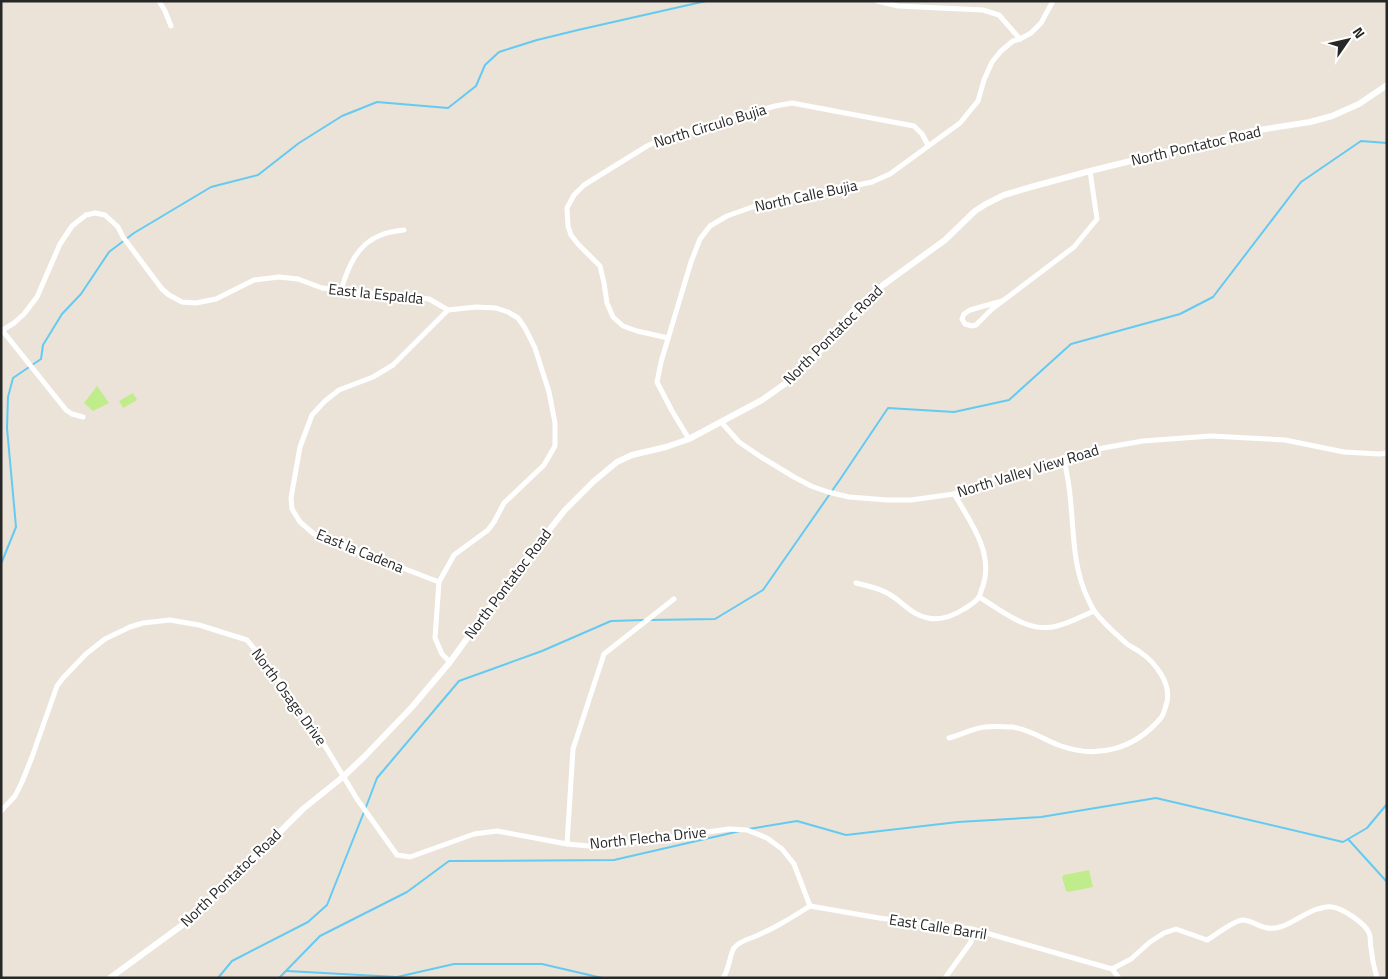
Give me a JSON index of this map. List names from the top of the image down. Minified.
{"streets":{"street":["North Circulo Bujia","North Pontatoc Road","North Calle Bujia","East la Espalda","North Valley View Road","East la Cadena","North Osage Drive","North Flecha Drive","East Calle Barril"]},"crossings":[["North Circulo Bujia","North Calle Bujia"],["North Pontatoc Road","North Calle Bujia"],["North Pontatoc Road","North Valley View Road"],["North Pontatoc Road","North Osage Drive"],["North Pontatoc Road","North Flecha Drive"],["East la Espalda","East la Cadena"],["North Osage Drive","North Flecha Drive"],["North Flecha Drive","East Calle Barril"]],"north":"top right"}
